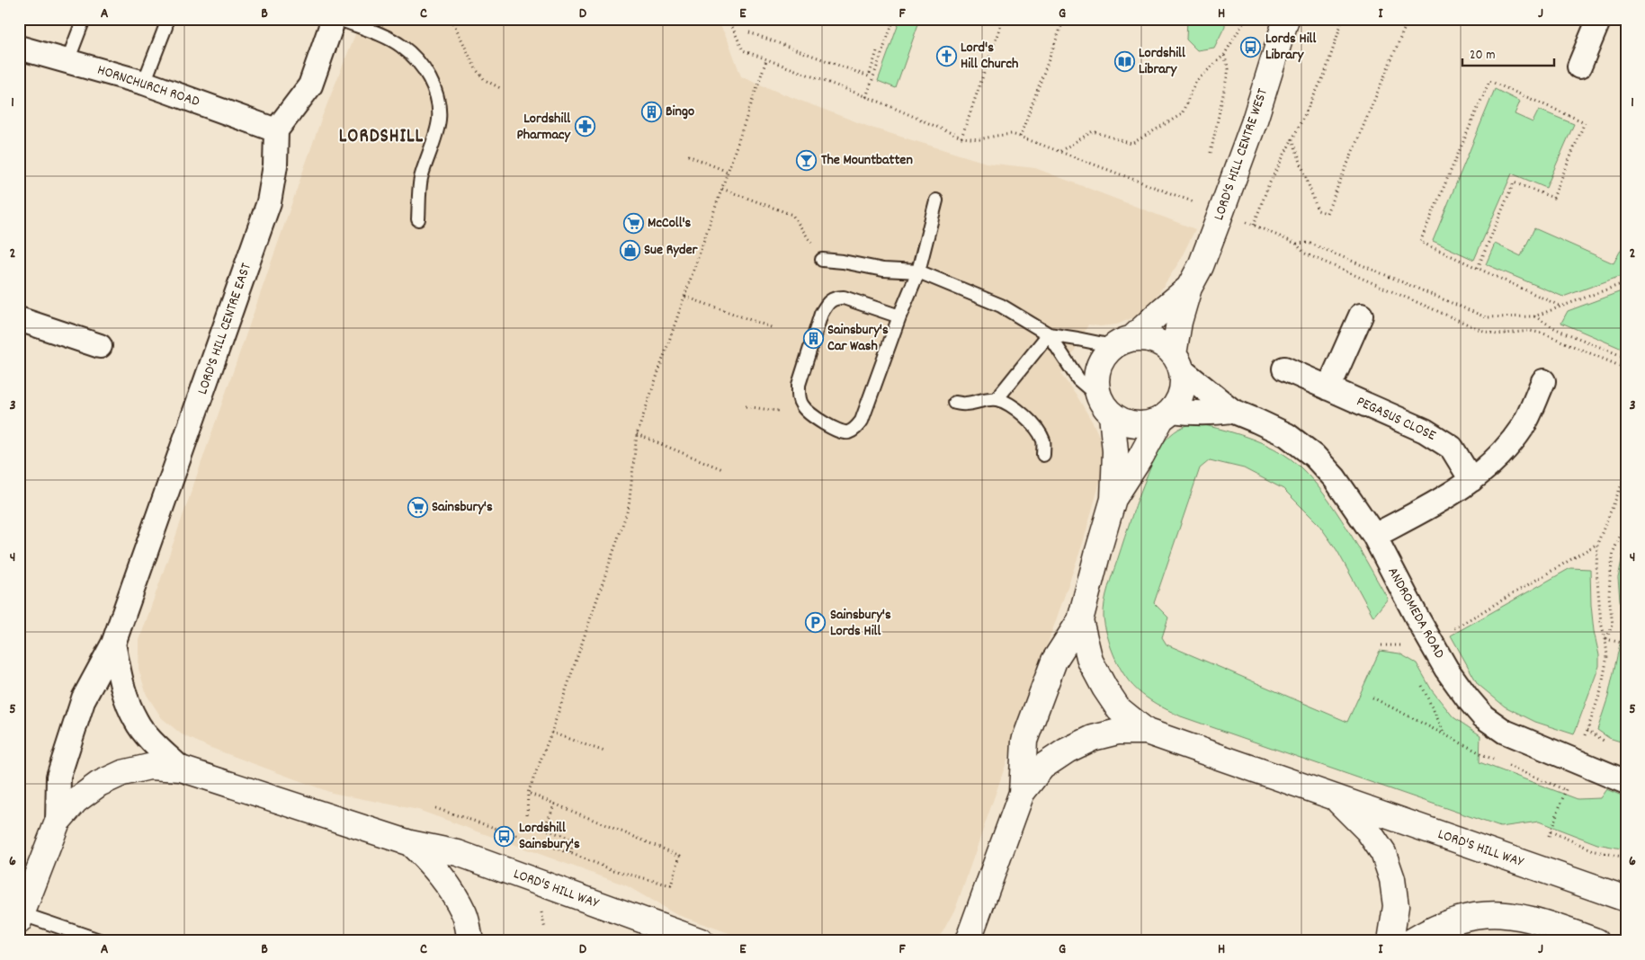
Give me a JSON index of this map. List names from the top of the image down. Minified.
{"streets":{"street":["HORNCHURCH ROAD","LORD'S HILL CENTRE WEST","LORD'S HILL CENTRE EAST","PEGASUS CLOSE","ANDROMEDA ROAD","LORD'S HILL WAY"]},"crossings":[["HORNCHURCH ROAD","LORD'S HILL CENTRE EAST"],["LORD'S HILL CENTRE WEST","ANDROMEDA ROAD"],["LORD'S HILL CENTRE EAST","LORD'S HILL WAY"]],"districts":["LORDSHILL"],"places":{"bus stop":["Lords Hill Library","Lordshill Sainsbury's"],"church":["Lord's Hill Church"],"library":["Lordshill Library"],"building":["Bingo","Sainsbury's Car Wash"],"pharmacy":["Lordshill Pharmacy"],"bar":["The Mountbatten"],"supermarket":["McColl's","Sainsbury's"],"shop":["Sue Ryder"],"parking":["Sainsbury's Lords Hill"]},"scale_bar":"20 m","grid":{"columns":["A","B","C","D","E","F","G","H","I","J"],"rows":["1","2","3","4","5","6"]}}
